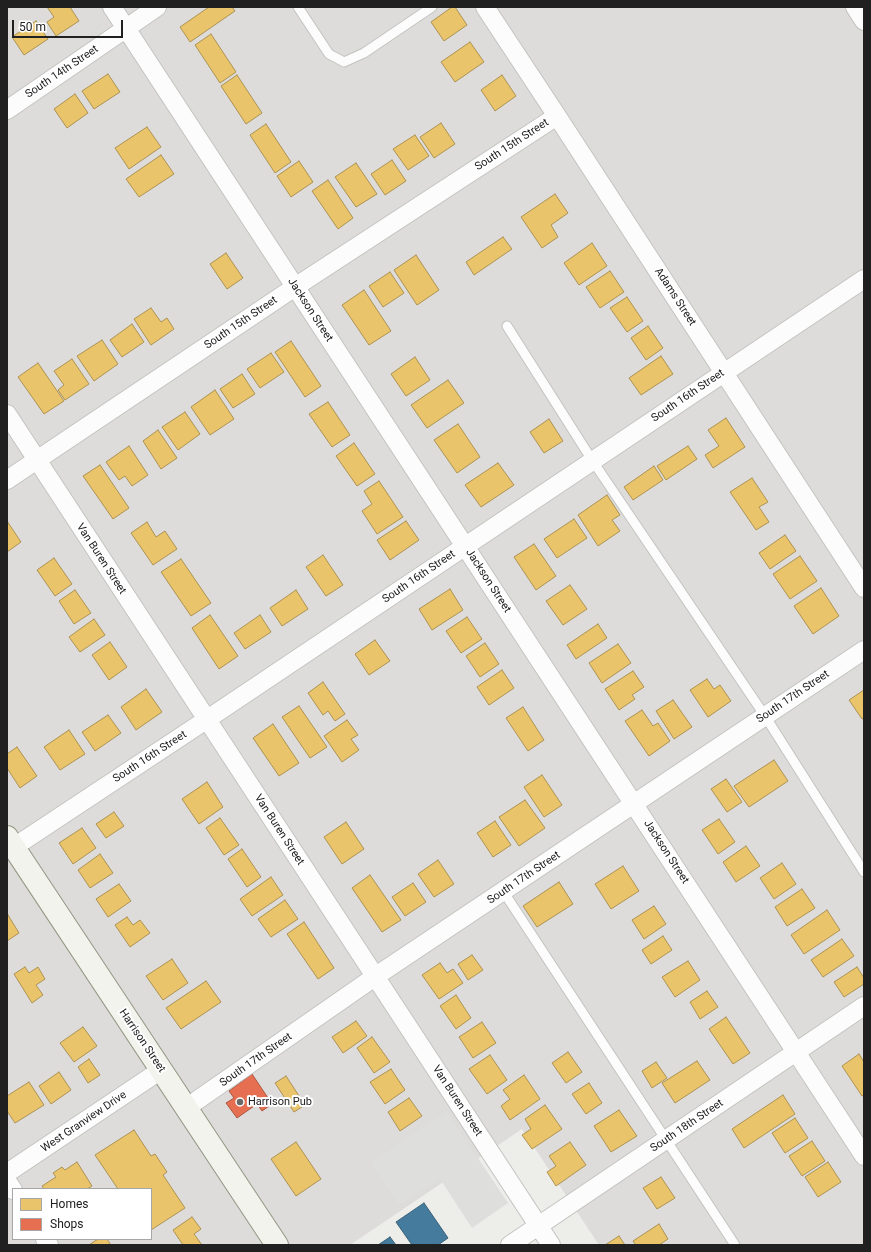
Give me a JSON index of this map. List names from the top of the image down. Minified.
{"streets":{"street":["South 14th Street","South 15th Street","Adams Street","Jackson Street","South 16th Street","Van Buren Street","South 17th Street","Harrison Street","West Granview Drive","South 18th Street"]},"crossings":[["South 14th Street","Jackson Street"],["South 15th Street","Adams Street"],["South 15th Street","Jackson Street"],["South 15th Street","Van Buren Street"],["Adams Street","South 16th Street"],["Jackson Street","South 16th Street"],["Jackson Street","South 17th Street"],["Jackson Street","South 18th Street"],["South 16th Street","Van Buren Street"],["South 16th Street","Harrison Street"],["Van Buren Street","South 17th Street"],["Van Buren Street","South 18th Street"],["South 17th Street","Harrison Street"],["Harrison Street","West Granview Drive"]],"places":["Harrison Pub"],"legend":["Homes","Shops"],"scale_bar":"50 m"}
